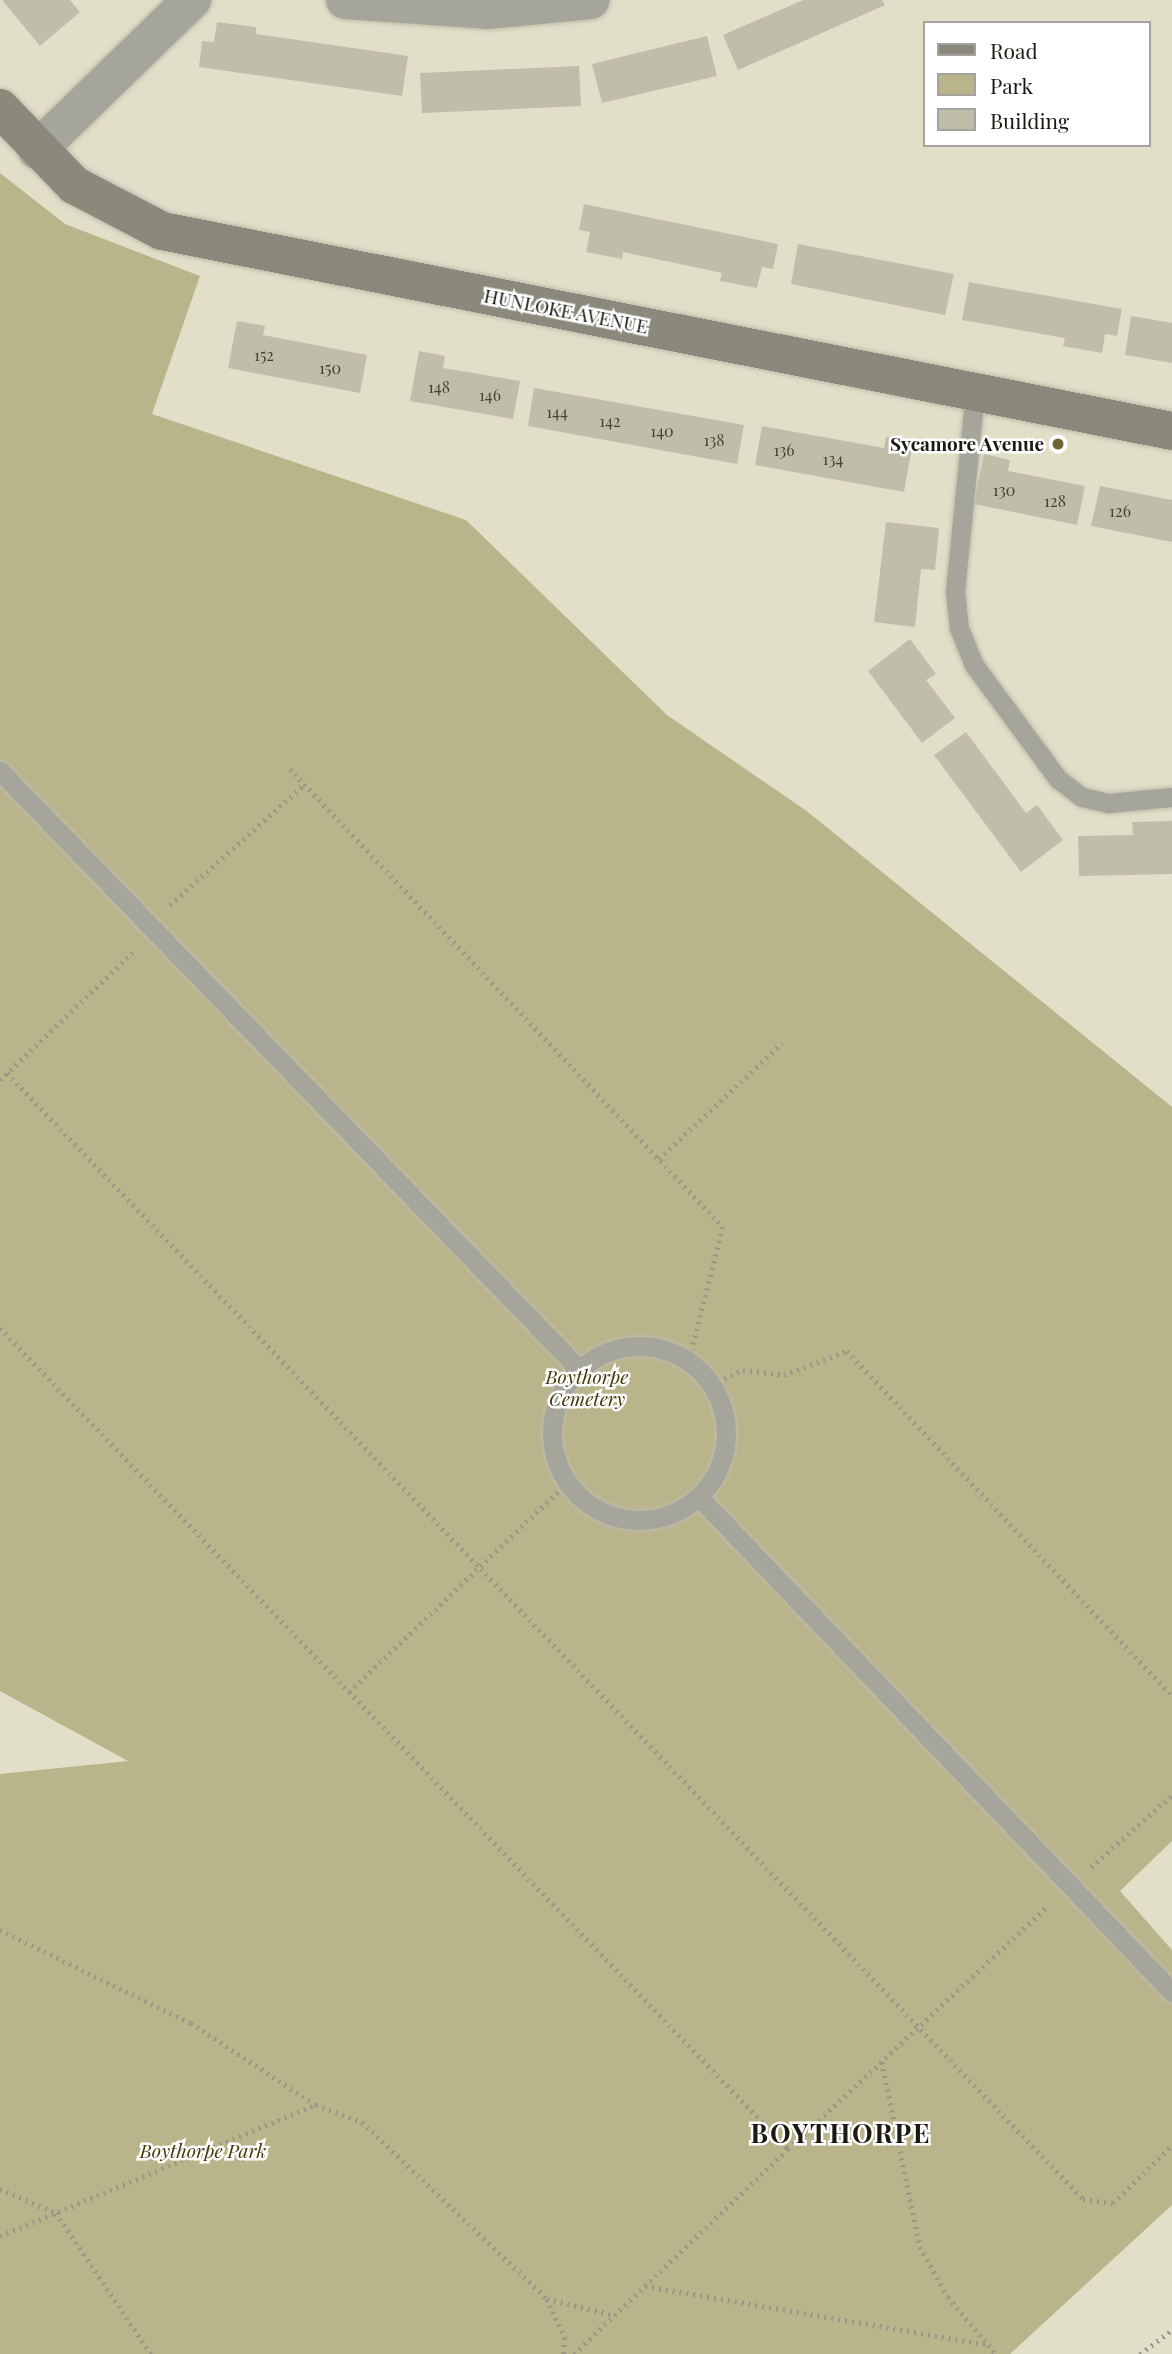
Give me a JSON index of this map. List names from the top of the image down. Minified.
{"streets":{"street":["HUNLOKE AVENUE"]},"districts":["BOYTHORPE"],"parks":["Boythorpe Cemetery","Boythorpe Park"],"places":["Sycamore Avenue"],"house_numbers":["152","150","148","146","144","142","140","138","136","134","130","128","126"],"legend":["Road","Park","Building"]}
